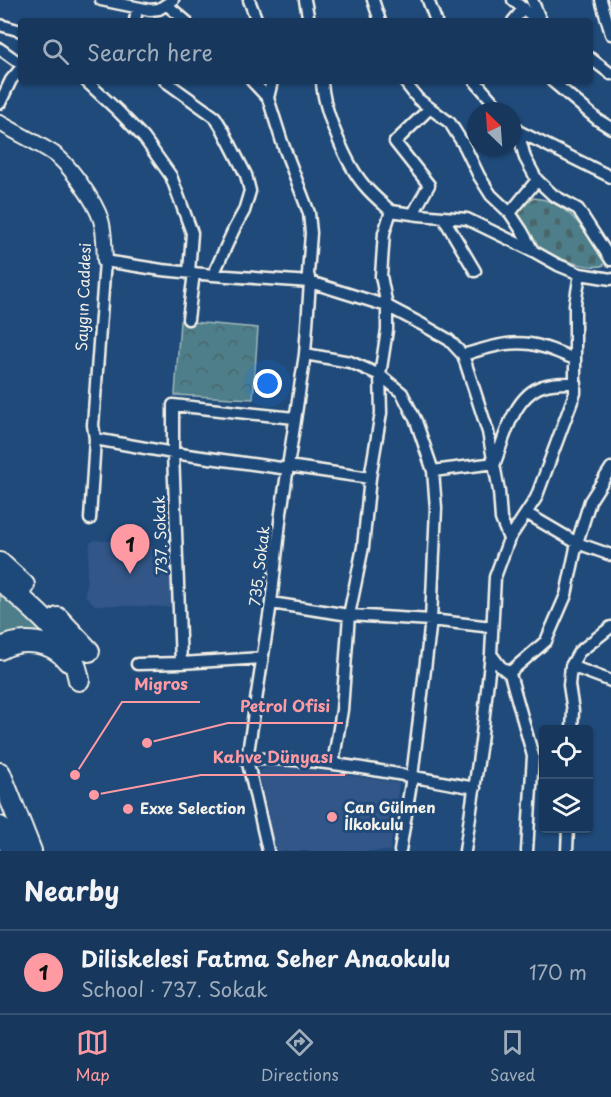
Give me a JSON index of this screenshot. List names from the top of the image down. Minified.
{"streets":{"street":["Saygın Caddesi","737. Sokak","735. Sokak"]},"crossings":[["737. Sokak","735. Sokak"]],"places":["Petrol Ofisi","Migros","Kahve Dünyası","Exxe Selection","Can Gülmen İlkokulu"],"north":"top left","page":{"search":"Search here","pins":"1","heading":"Nearby","list":[{"mark":"1","name":"Diliskelesi Fatma Seher Anaokulu","note":"School · 737. Sokak","value":"170 m"}],"nav":["Map","Directions","Saved"]}}
